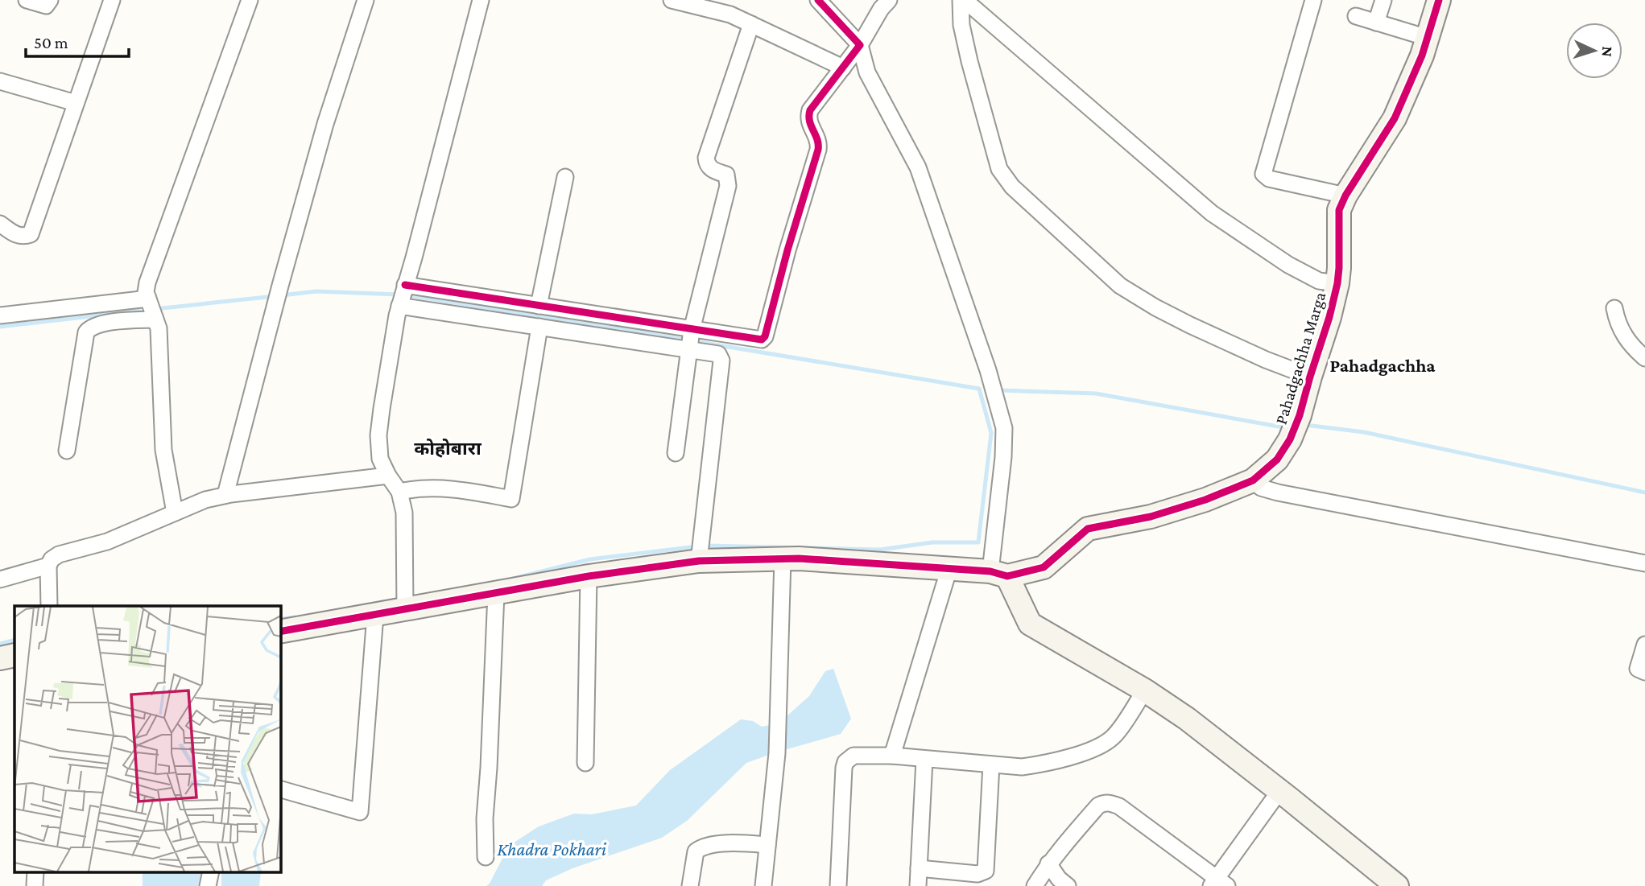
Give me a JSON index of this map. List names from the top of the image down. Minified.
{"streets":{"street":["Pahadgachha Marga"]},"districts":["Pahadgachha","कोहोबारा"],"water":["Khadra Pokhari"],"scale_bar":"50 m","north":"right"}
